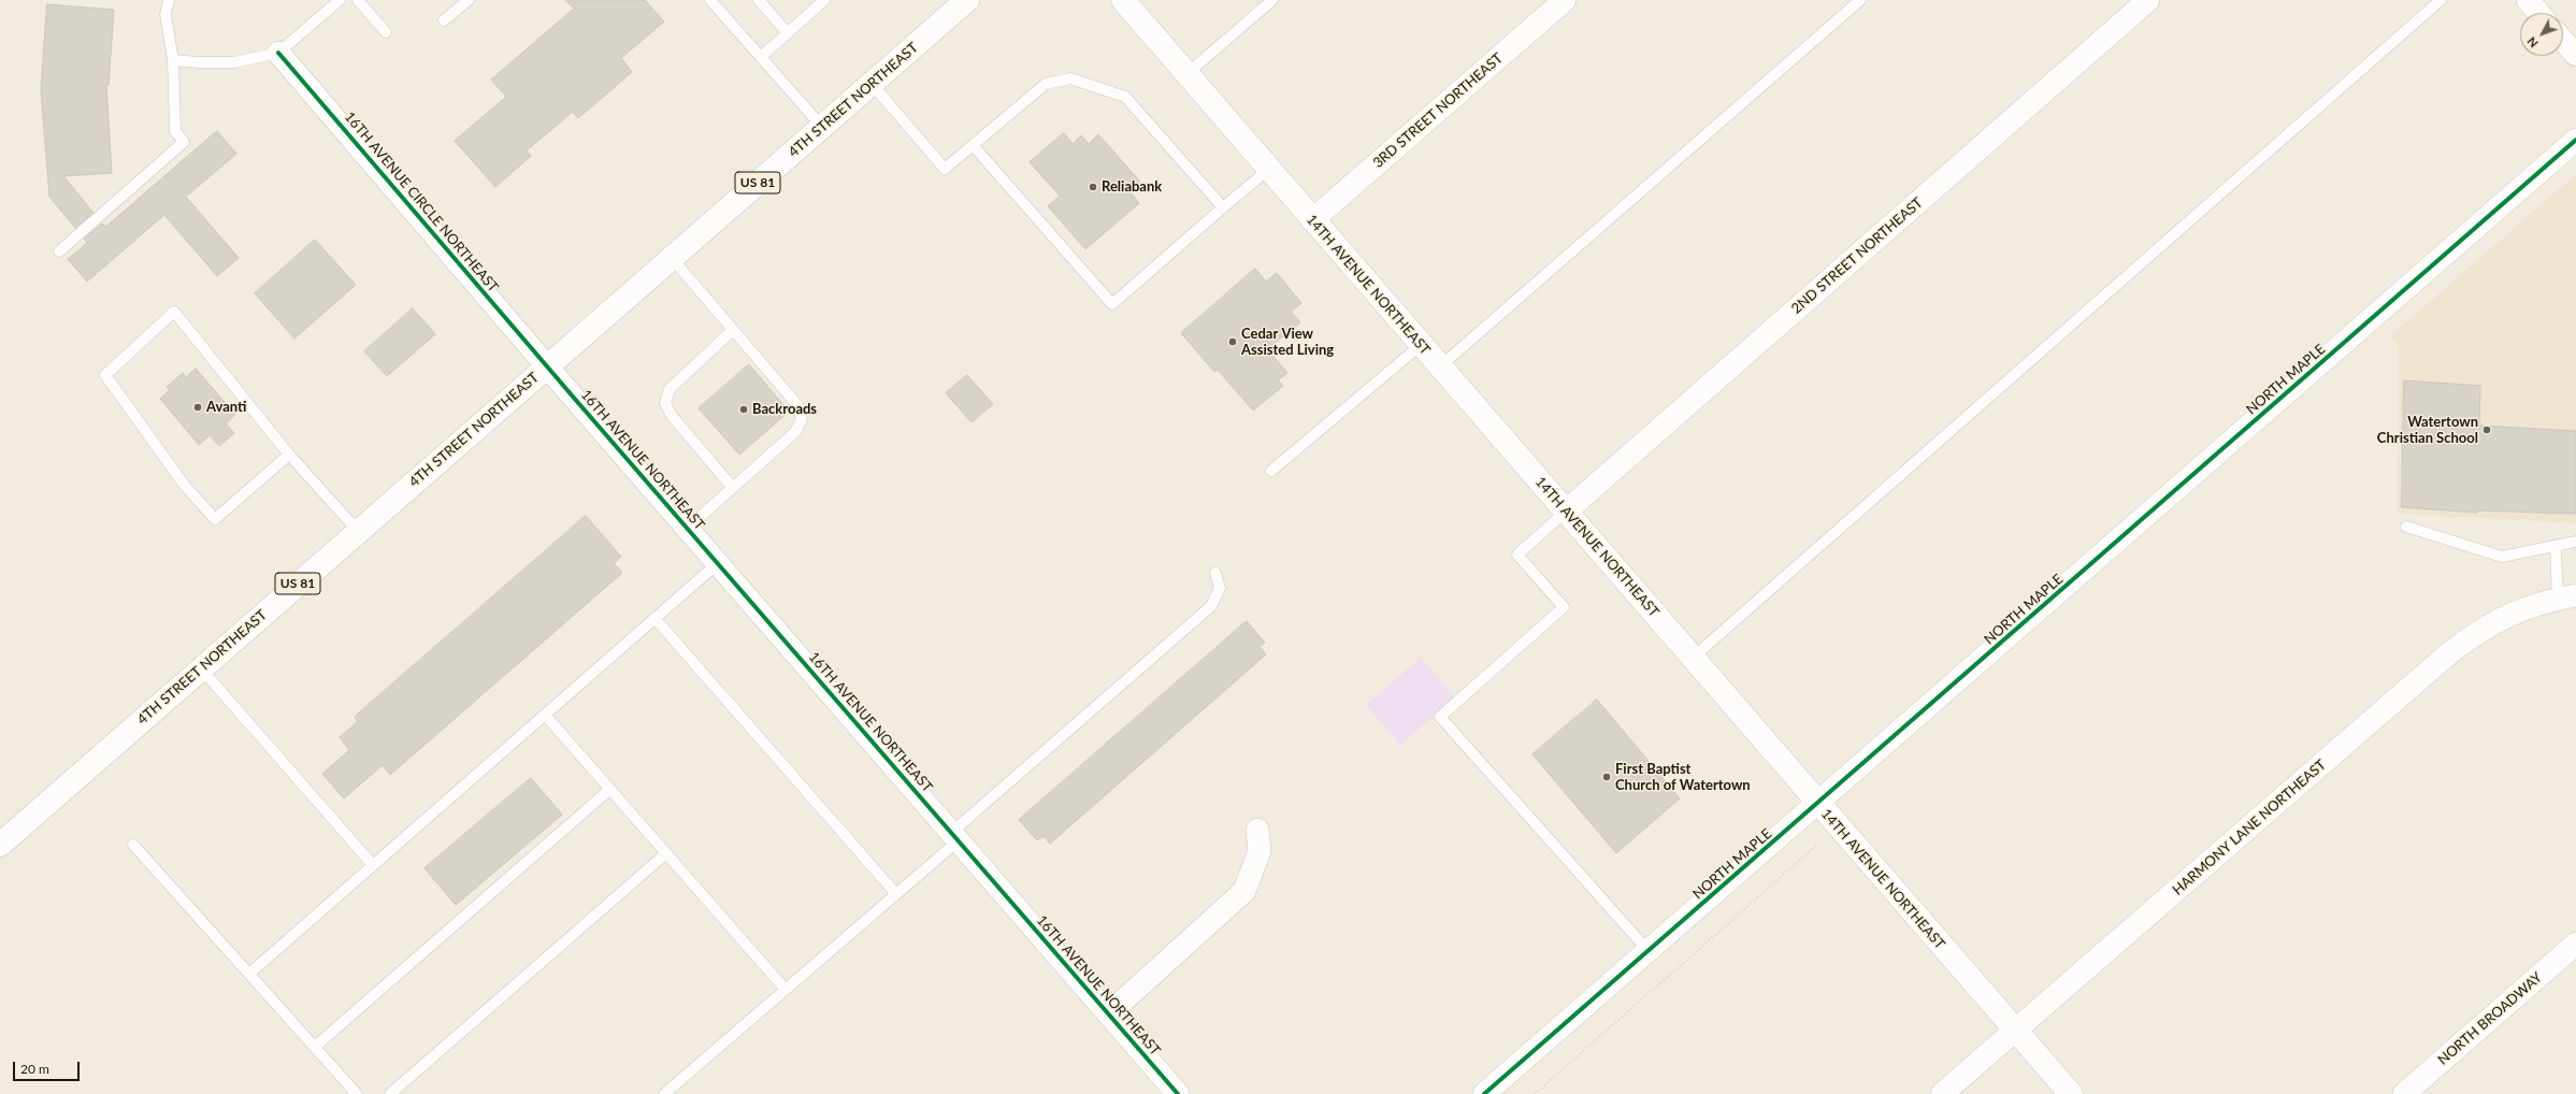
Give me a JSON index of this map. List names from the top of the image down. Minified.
{"streets":{"main road":["4TH STREET NORTHEAST","US 81","14TH AVENUE NORTHEAST"],"street":["3RD STREET NORTHEAST","16TH AVENUE CIRCLE NORTHEAST","2ND STREET NORTHEAST","NORTH MAPLE","16TH AVENUE NORTHEAST","HARMONY LANE NORTHEAST","NORTH BROADWAY"]},"crossings":[["4TH STREET NORTHEAST","16TH AVENUE CIRCLE NORTHEAST"],["4TH STREET NORTHEAST","16TH AVENUE NORTHEAST"],["3RD STREET NORTHEAST","14TH AVENUE NORTHEAST"],["16TH AVENUE CIRCLE NORTHEAST","16TH AVENUE NORTHEAST"],["2ND STREET NORTHEAST","14TH AVENUE NORTHEAST"],["14TH AVENUE NORTHEAST","NORTH MAPLE"],["14TH AVENUE NORTHEAST","HARMONY LANE NORTHEAST"]],"places":["Reliabank","Cedar View Assisted Living","Avanti","Backroads","Watertown Christian School","First Baptist Church of Watertown"],"scale_bar":"20 m","north":"bottom left"}
